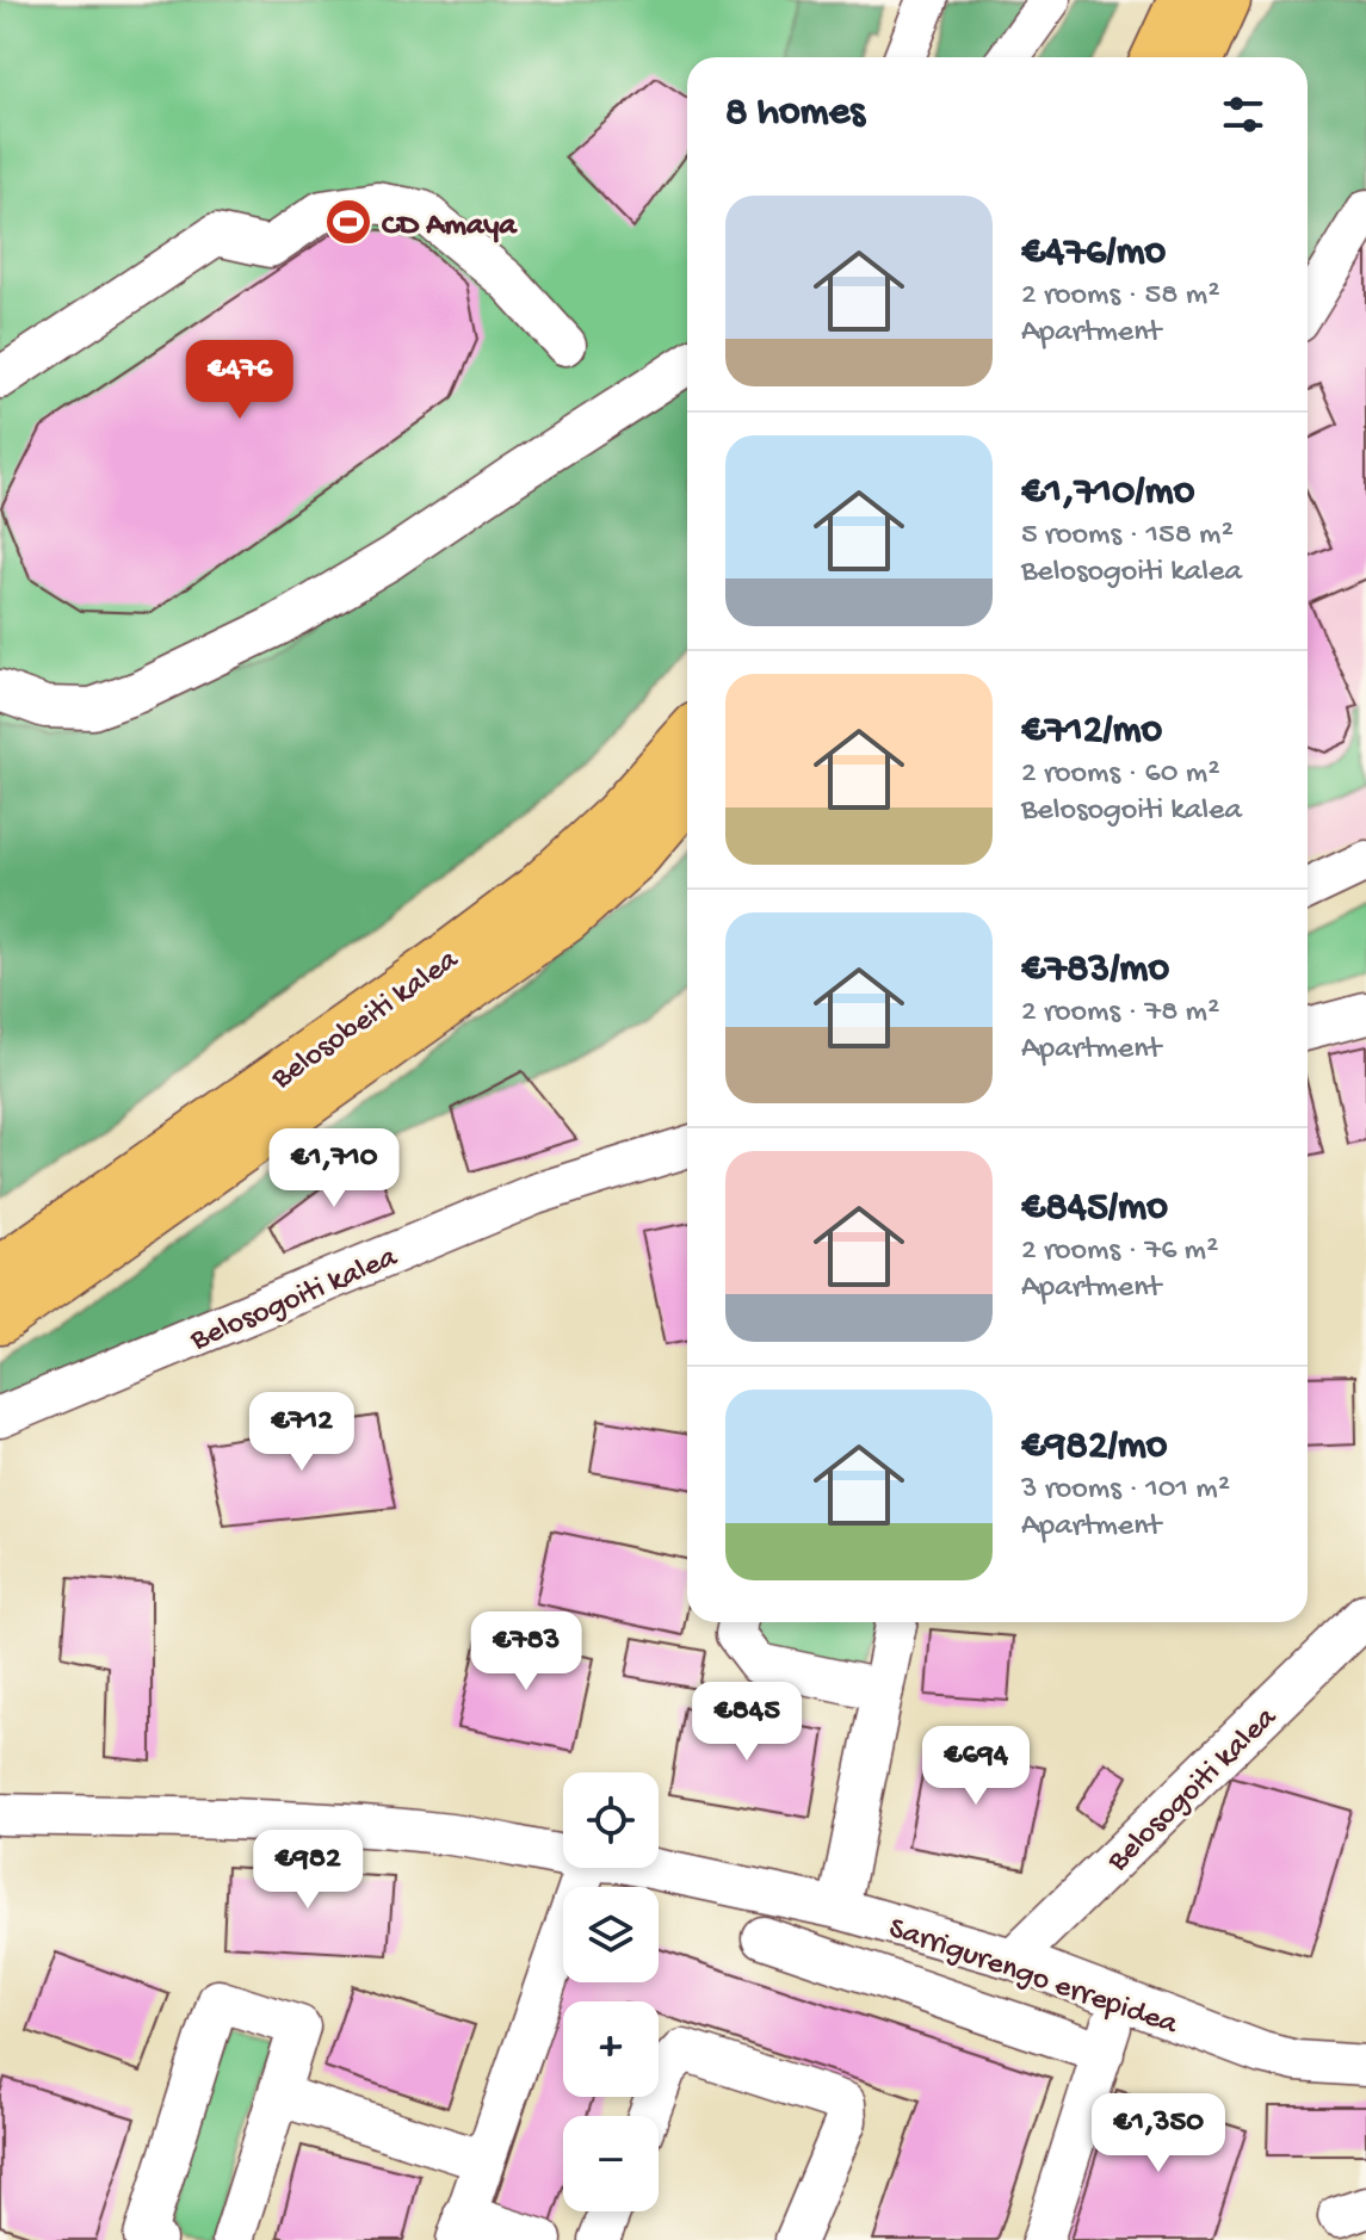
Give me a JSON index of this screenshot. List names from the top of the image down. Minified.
{"streets":{"main road":["Belosobeiti kalea"],"street":["Belosogoiti kalea","Sarrigurengo errepidea"]},"crossings":[["Belosogoiti kalea","Sarrigurengo errepidea"]],"places":{"sports":["CD Amaya"]},"page":{"heading":"8 homes","list":[{"name":"€476/mo","note":"2 rooms · 58 m² · Apartment"},{"name":"€1,710/mo","note":"5 rooms · 158 m² · Belosogoiti kalea"},{"name":"€712/mo","note":"2 rooms · 60 m² · Belosogoiti kalea"},{"name":"€783/mo","note":"2 rooms · 78 m² · Apartment"},{"name":"€845/mo","note":"2 rooms · 76 m² · Apartment"},{"name":"€982/mo","note":"3 rooms · 101 m² · Apartment"}],"price":["€476","€1,710","€712","€783","€845","€694","€982","€1,350"],"map_buttons":["+","−"]}}
